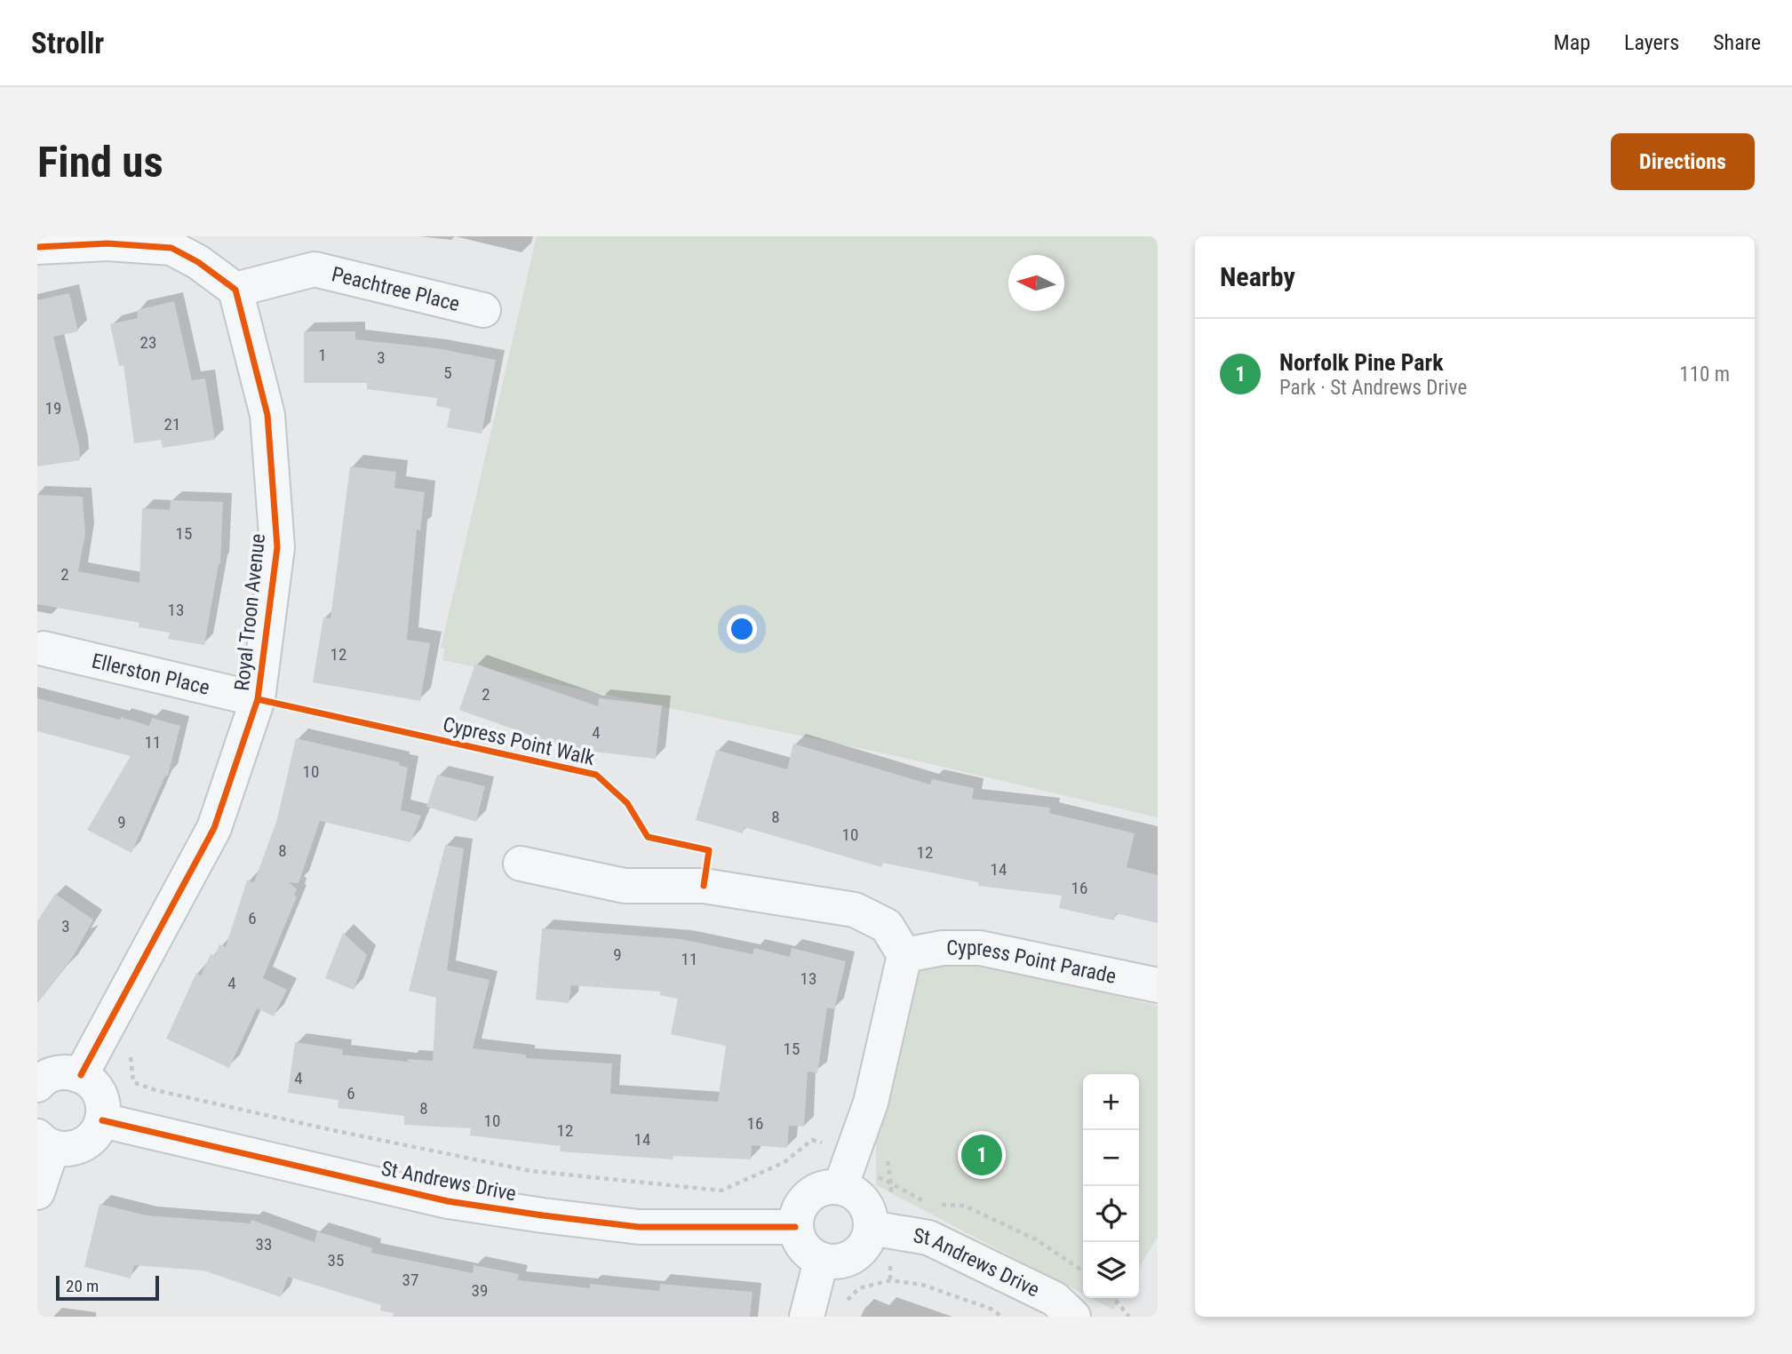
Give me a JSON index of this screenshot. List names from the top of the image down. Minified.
{"streets":{"street":["Peachtree Place","Royal Troon Avenue","Ellerston Place","Cypress Point Parade","St Andrews Drive"],"cycle path":["Cypress Point Walk"]},"crossings":[["Peachtree Place","Royal Troon Avenue"],["Royal Troon Avenue","Ellerston Place"]],"house_numbers":["23","1","3","5","19","21","15","2","13","12","2","4","11","10","8","9","10","8","12","14","16","6","3","9","11","13","4","15","4","6","8","10","16","12","14","33","35","37","39"],"scale_bar":"20 m","north":"left","page":{"header":"Strollr","nav":["Map","Layers","Share"],"buttons":"Directions","title":"Find us","heading":"Nearby","list":[{"mark":"1","name":"Norfolk Pine Park","note":"Park · St Andrews Drive","value":"110 m"}],"map_buttons":["+","−"],"pins":"1","scale":"20 m"}}
